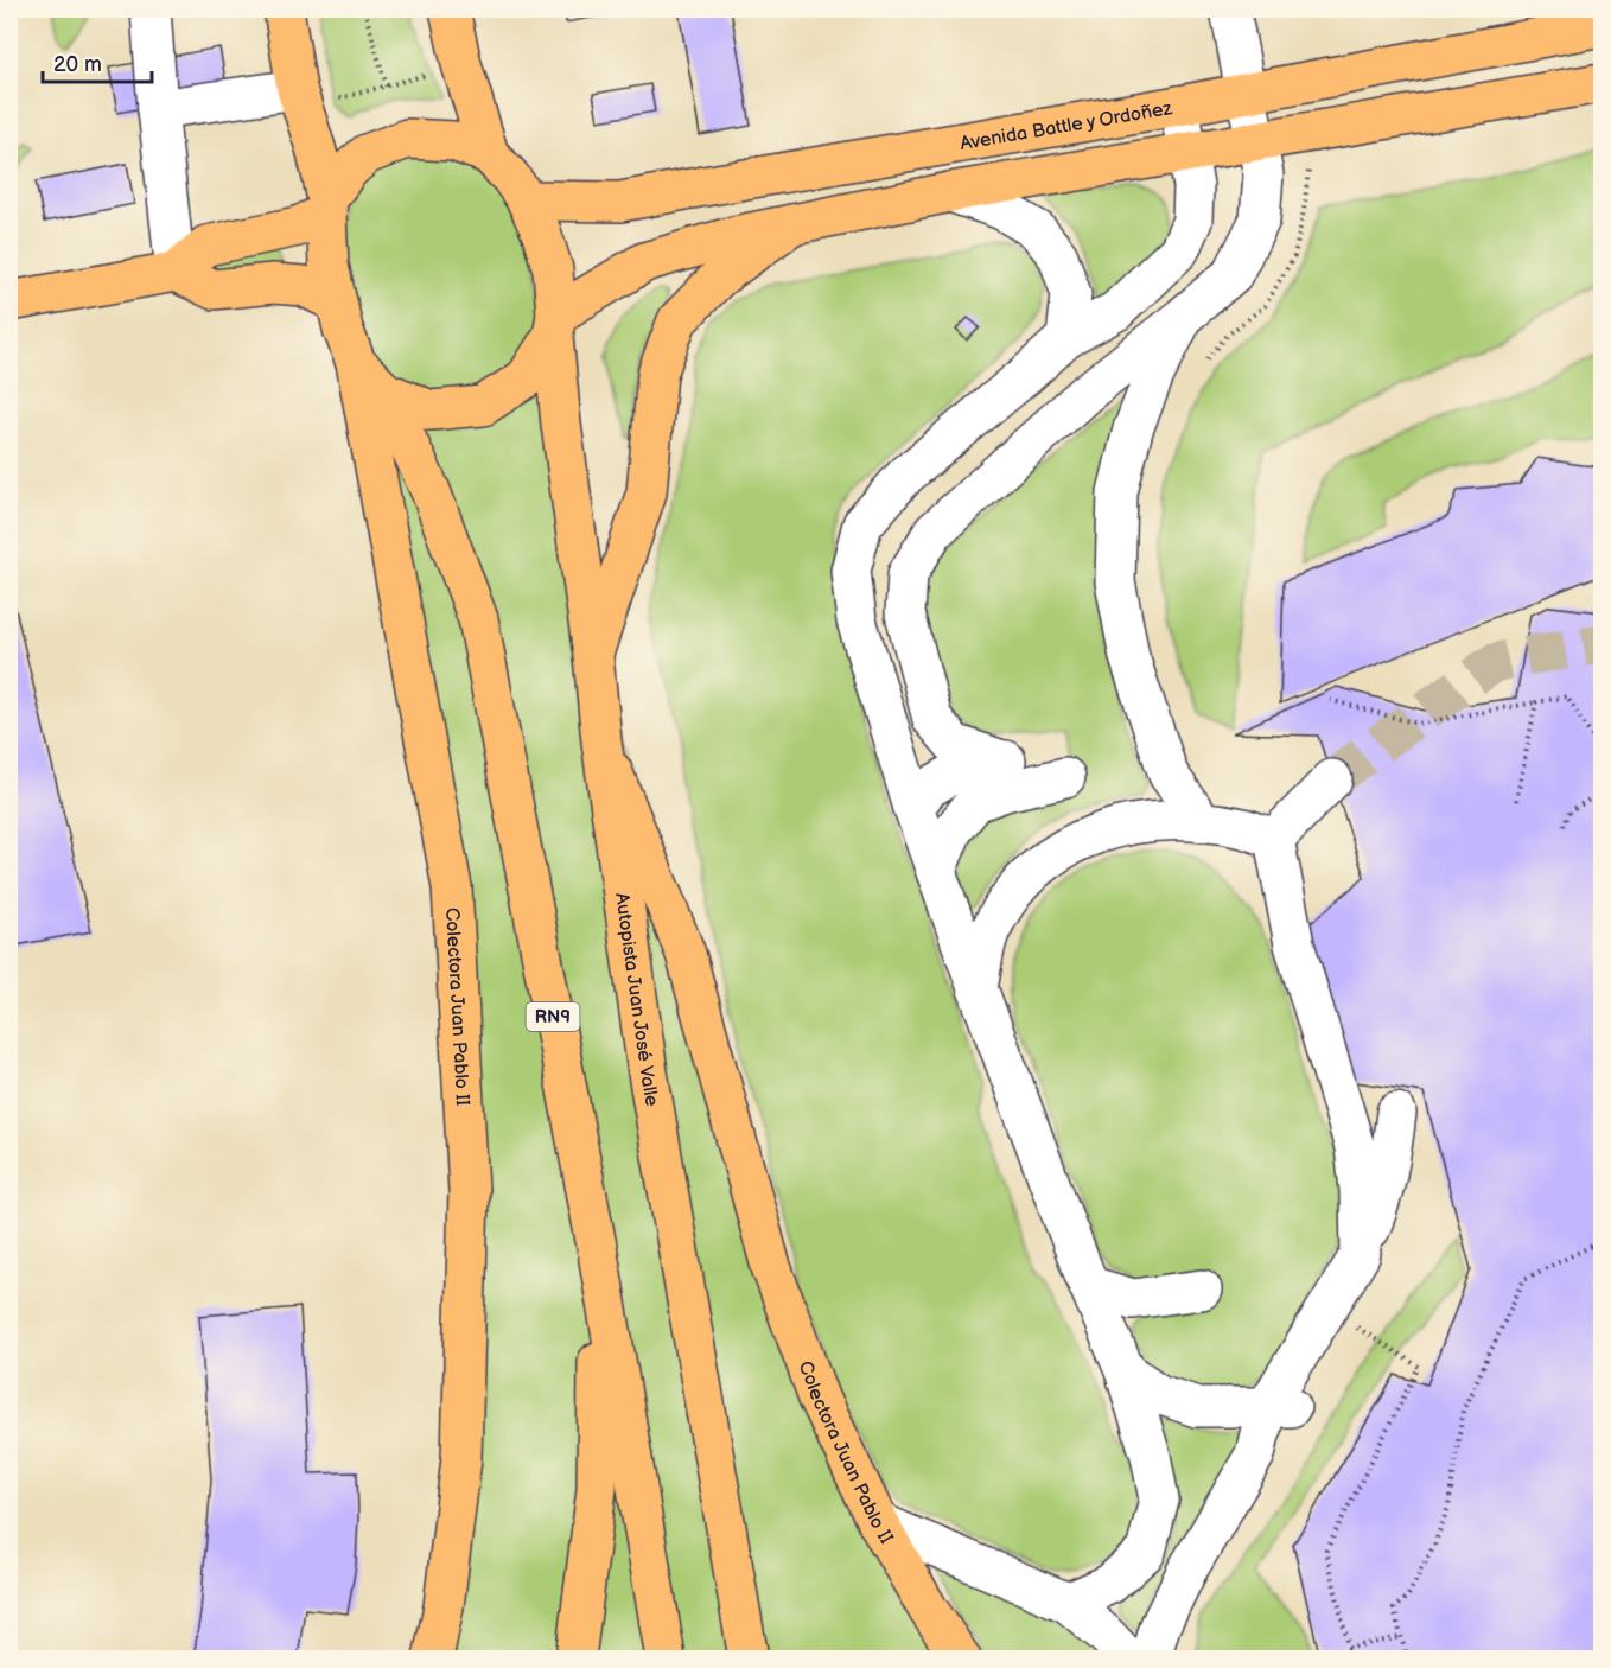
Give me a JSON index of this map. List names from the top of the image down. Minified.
{"streets":{"main road":["Avenida Battle y Ordoñez","Autopista Juan José Valle","Colectora Juan Pablo II","RN9"]},"crossings":[["Avenida Battle y Ordoñez","Autopista Juan José Valle"],["Avenida Battle y Ordoñez","Colectora Juan Pablo II"],["Avenida Battle y Ordoñez","RN9"],["Autopista Juan José Valle","Colectora Juan Pablo II"],["Autopista Juan José Valle","RN9"],["Colectora Juan Pablo II","RN9"]],"scale_bar":"20 m"}
